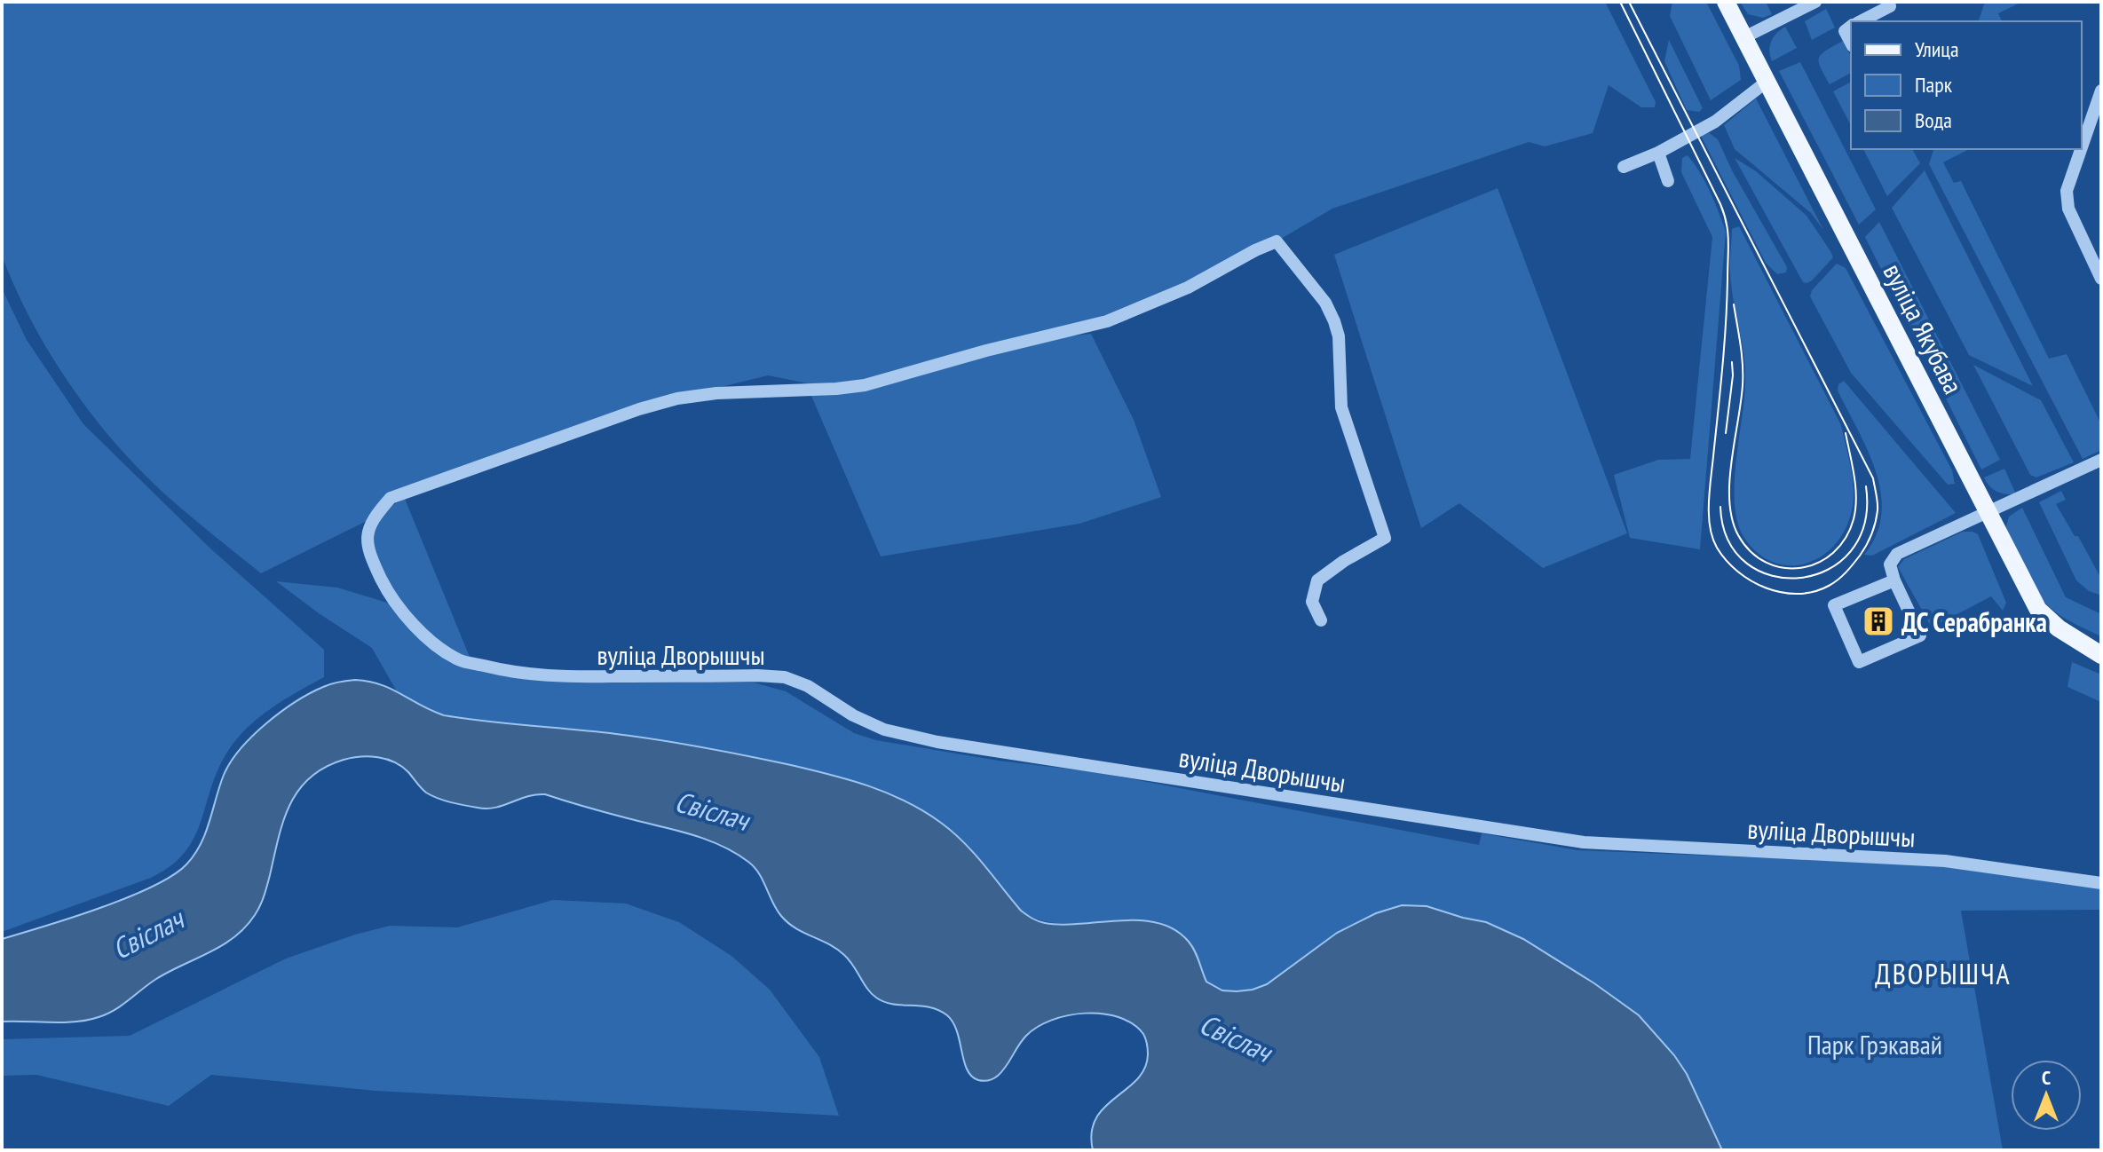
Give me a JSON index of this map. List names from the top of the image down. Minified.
{"streets":{"main road":["вуліца Якубава"],"street":["вуліца Дворышчы"]},"districts":["ДВОРЫШЧА"],"water":["Свіслач"],"parks":["Парк Грэкавай"],"places":{"building":["ДС Серабранка"]},"legend":["Улица","Парк","Вода"],"north":"top"}
